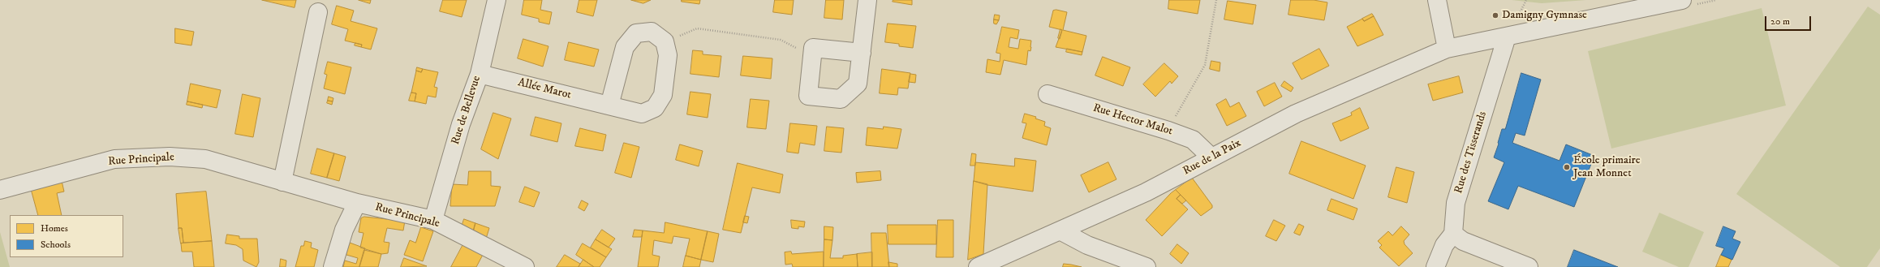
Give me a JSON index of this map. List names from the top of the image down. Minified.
{"streets":{"street":["Allée Marot","Rue de Bellevue","Rue Hector Malot","Rue des Tisserands","Rue de la Paix","Rue Principale"]},"crossings":[["Allée Marot","Rue de Bellevue"],["Rue de Bellevue","Rue Principale"],["Rue Hector Malot","Rue de la Paix"],["Rue des Tisserands","Rue de la Paix"]],"places":["Damigny Gymnase","École primaire Jean Monnet"],"legend":["Homes","Schools"],"scale_bar":"20 m"}
